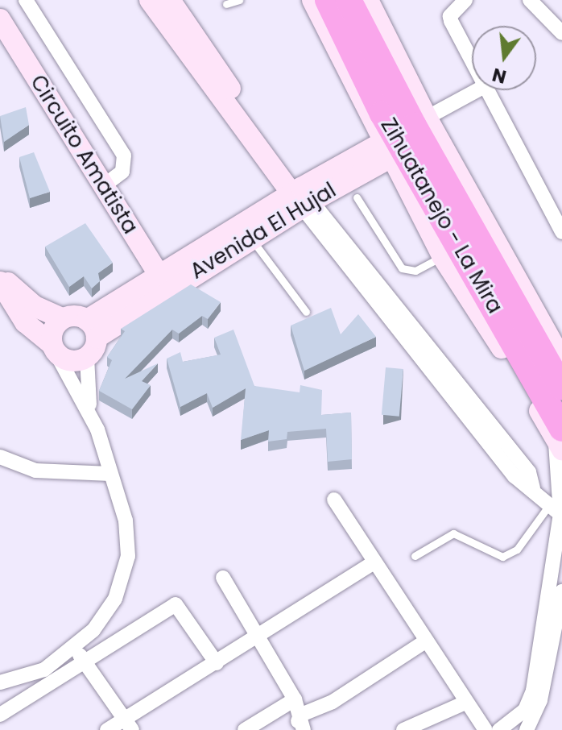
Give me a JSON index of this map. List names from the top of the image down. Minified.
{"streets":{"highway":["Zihuatanejo - La Mira"],"street":["Circuito Amatista","Avenida El Hujal"]},"crossings":[["Circuito Amatista","Avenida El Hujal"],["Zihuatanejo - La Mira","Avenida El Hujal"]],"north":"bottom"}
